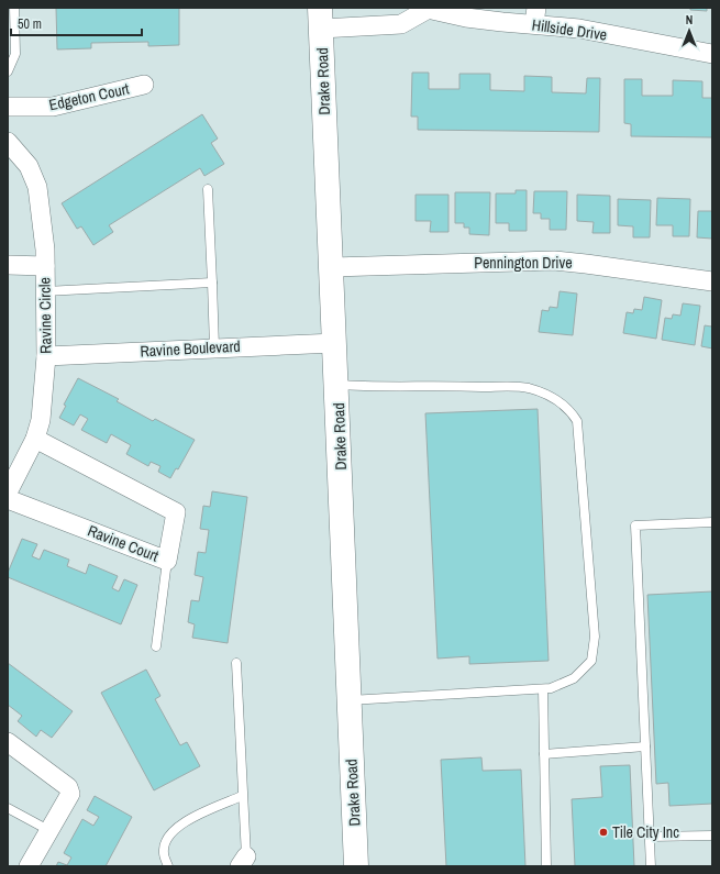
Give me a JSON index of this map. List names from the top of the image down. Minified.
{"streets":{"street":["Hillside Drive","Drake Road","Edgeton Court","Pennington Drive","Ravine Circle","Ravine Boulevard","Ravine Court"]},"crossings":[["Hillside Drive","Drake Road"],["Drake Road","Pennington Drive"],["Drake Road","Ravine Boulevard"],["Ravine Circle","Ravine Boulevard"],["Ravine Circle","Ravine Court"]],"places":["Tile City Inc"],"scale_bar":"50 m","north":"top"}
